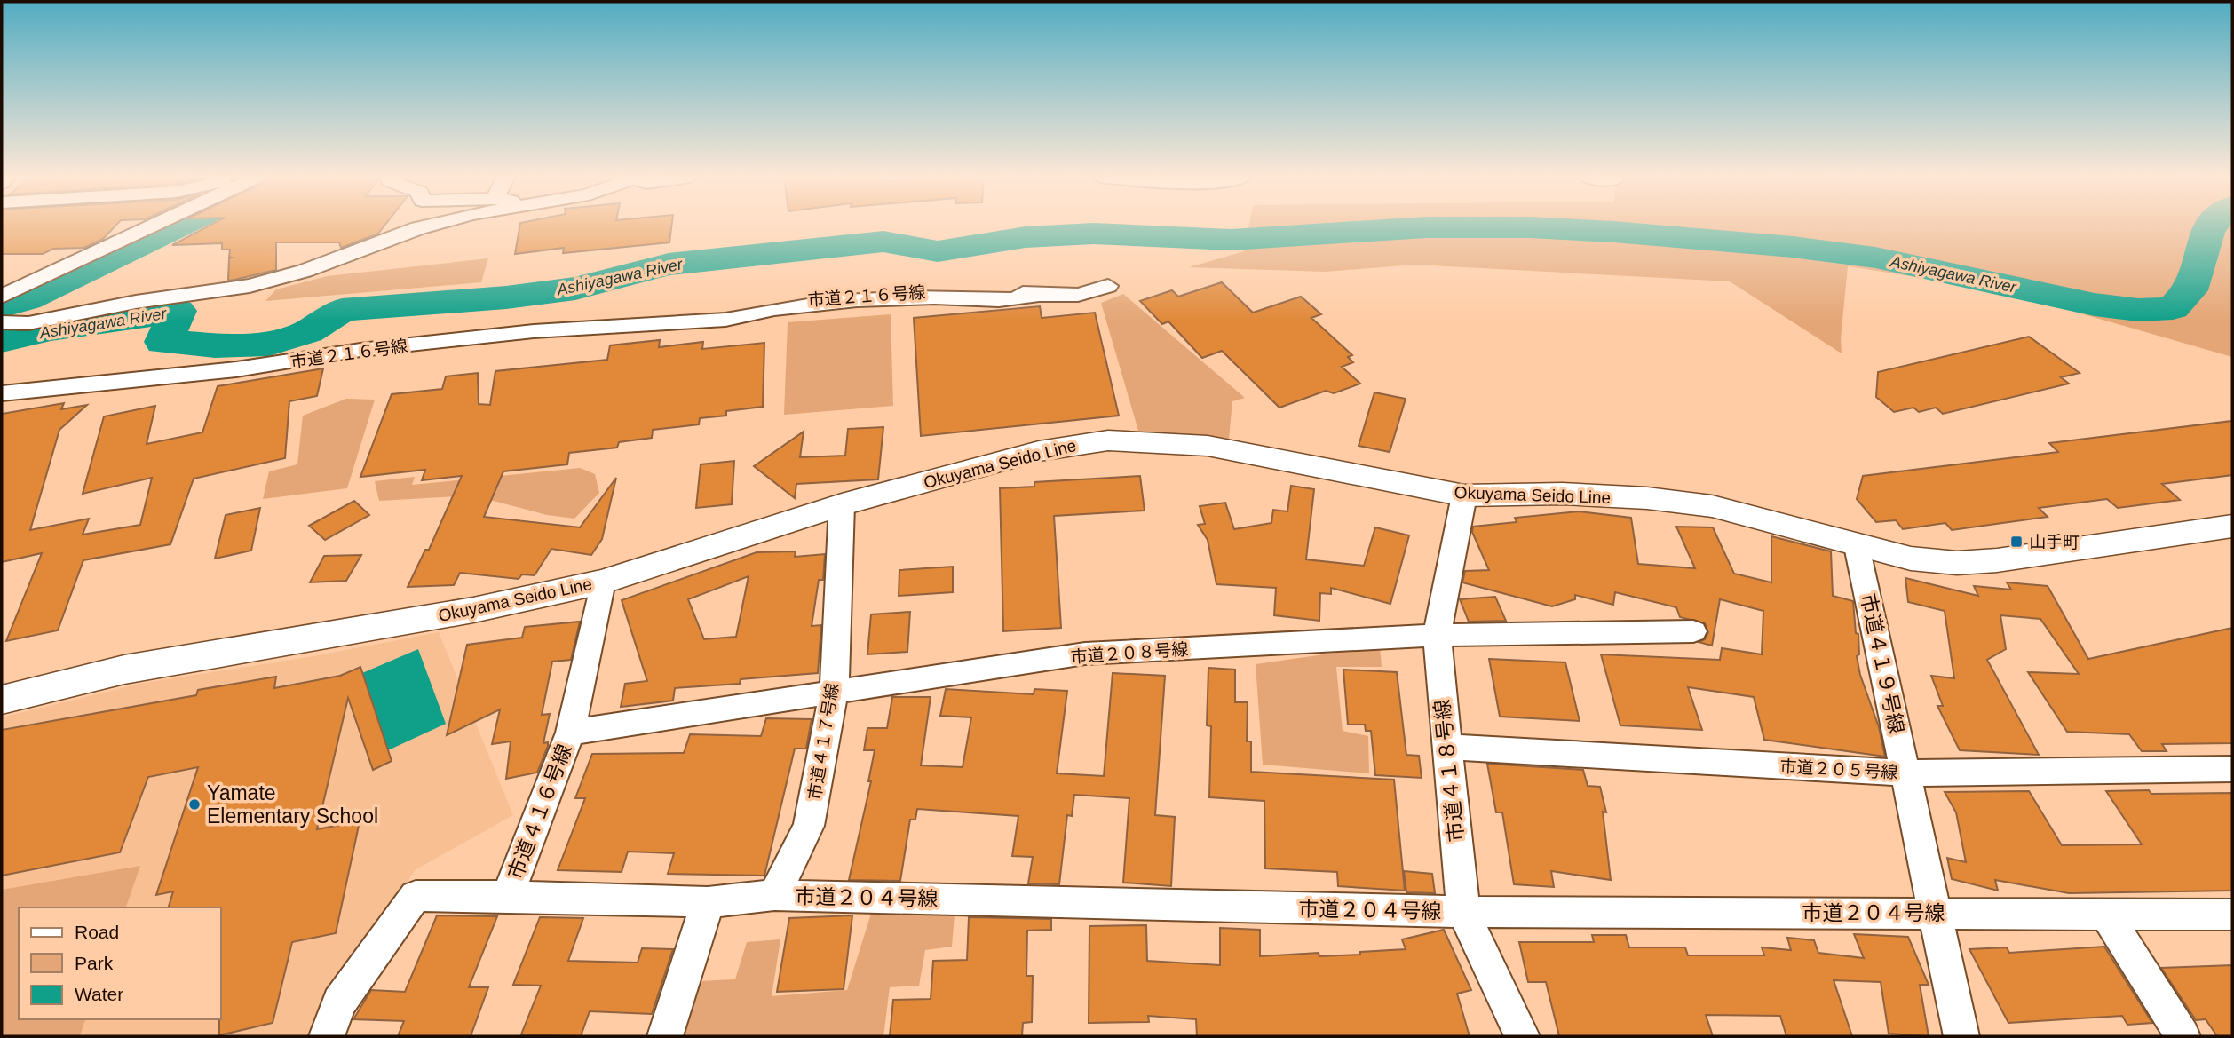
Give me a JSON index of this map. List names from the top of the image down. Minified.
{"streets":{"main road":["Okuyama Seido Line"],"street":["市道２１６号線","市道２０８号線","市道４１９号線","市道４１７号線","市道２０５号線","市道４１８号線","市道４１６号線","市道２０４号線"]},"crossings":[["Okuyama Seido Line","市道４１９号線"],["Okuyama Seido Line","市道４１７号線"],["Okuyama Seido Line","市道４１８号線"],["Okuyama Seido Line","市道４１６号線"],["市道２０８号線","市道４１７号線"],["市道２０８号線","市道４１８号線"],["市道２０８号線","市道４１６号線"],["市道４１９号線","市道２０５号線"],["市道４１９号線","市道２０４号線"],["市道４１７号線","市道２０４号線"],["市道２０５号線","市道４１８号線"],["市道４１８号線","市道２０４号線"],["市道４１６号線","市道２０４号線"]],"water":["Ashiyagawa River"],"places":{"transit":["山手町"],"other":["Yamate Elementary School"]},"legend":["Road","Park","Water"]}
